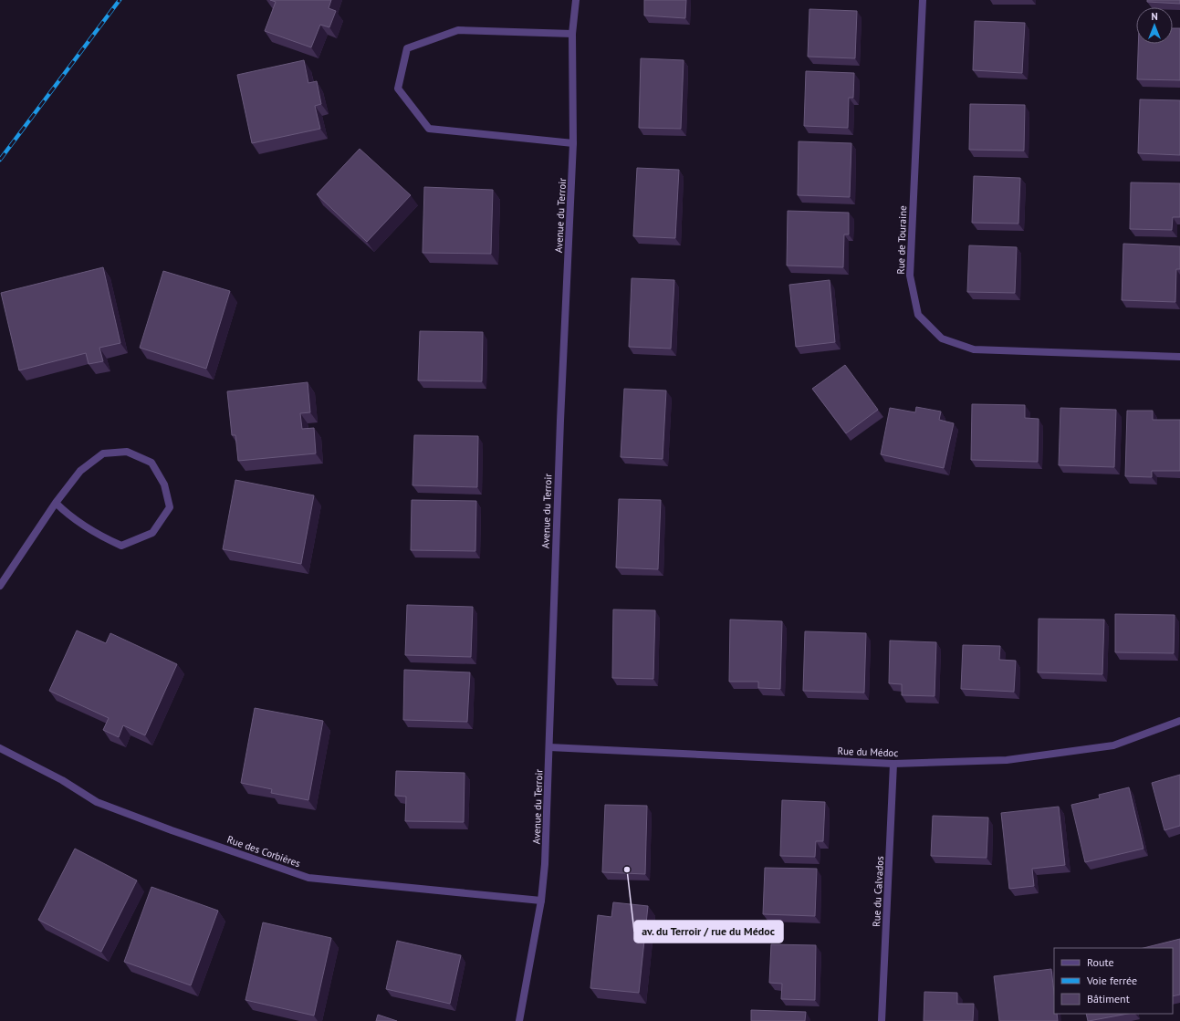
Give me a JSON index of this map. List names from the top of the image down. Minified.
{"streets":{"street":["Avenue du Terroir","Rue de Touraine","Rue du Médoc","Rue des Corbières","Rue du Calvados"]},"crossings":[["Avenue du Terroir","Rue du Médoc"],["Avenue du Terroir","Rue des Corbières"],["Rue du Médoc","Rue du Calvados"]],"places":["av. du Terroir / rue du Médoc"],"legend":["Route","Voie ferrée","Bâtiment"],"north":"top"}
